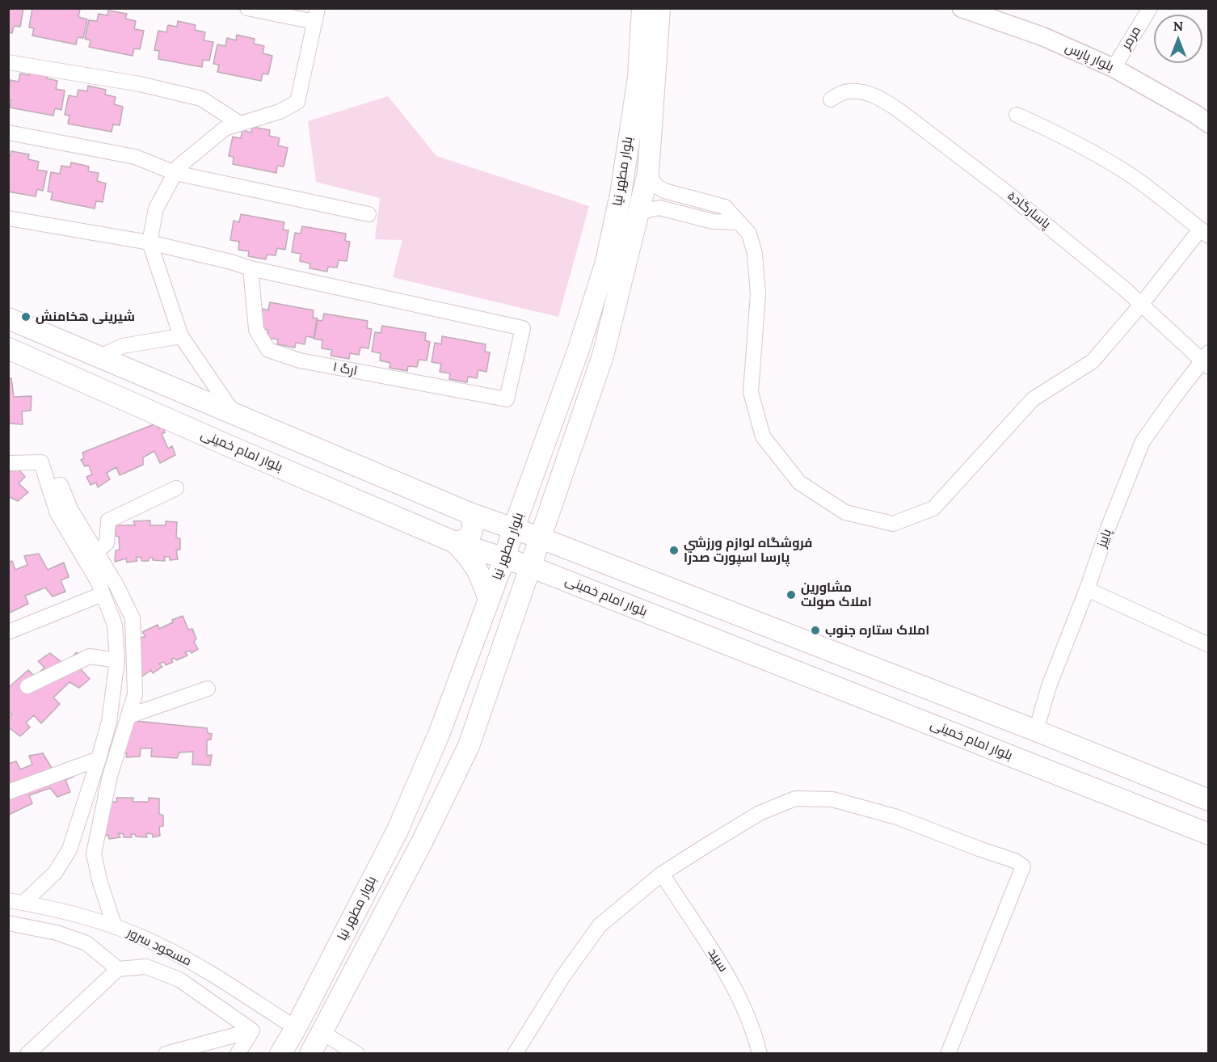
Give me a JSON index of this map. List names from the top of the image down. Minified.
{"streets":{"main road":["بلوار مطهر نیا","بلوار امام خمینی"],"street":["مرمر","بلوار پارس","پاسارگاد۵","ارگ ۱","پاییز","مسعود سرور","سپید"]},"crossings":[["مرمر","بلوار پارس"],["بلوار مطهر نیا","بلوار امام خمینی"],["بلوار مطهر نیا","مسعود سرور"],["پاسارگاد۵","پاییز"]],"places":["شیرینی هخامنش","فروشگاه لوازم ورزشي پارسا اسپورت صدرا","مشاورین املاک صولت","املاک ستاره جنوب"],"north":"top"}
